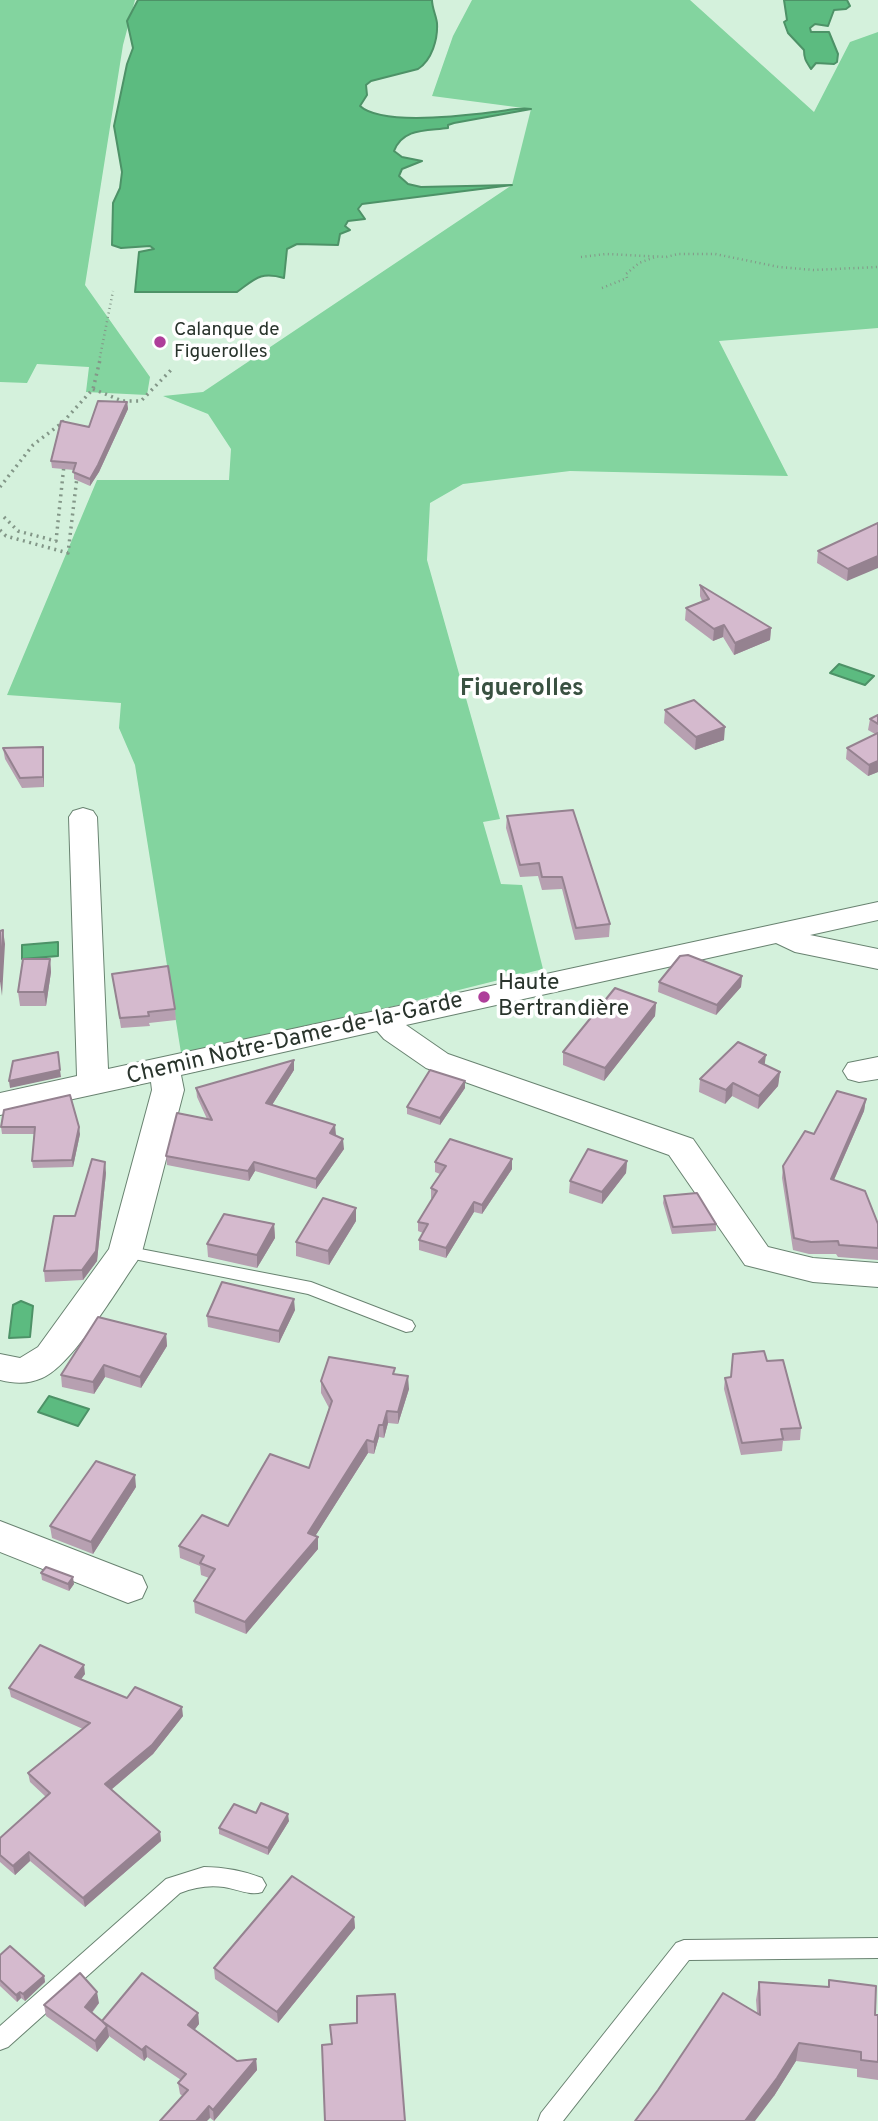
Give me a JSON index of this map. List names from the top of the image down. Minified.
{"streets":{"street":["Chemin Notre-Dame-de-la-Garde"]},"districts":["Figuerolles"],"places":["Calanque de Figuerolles","Haute Bertrandière"]}
